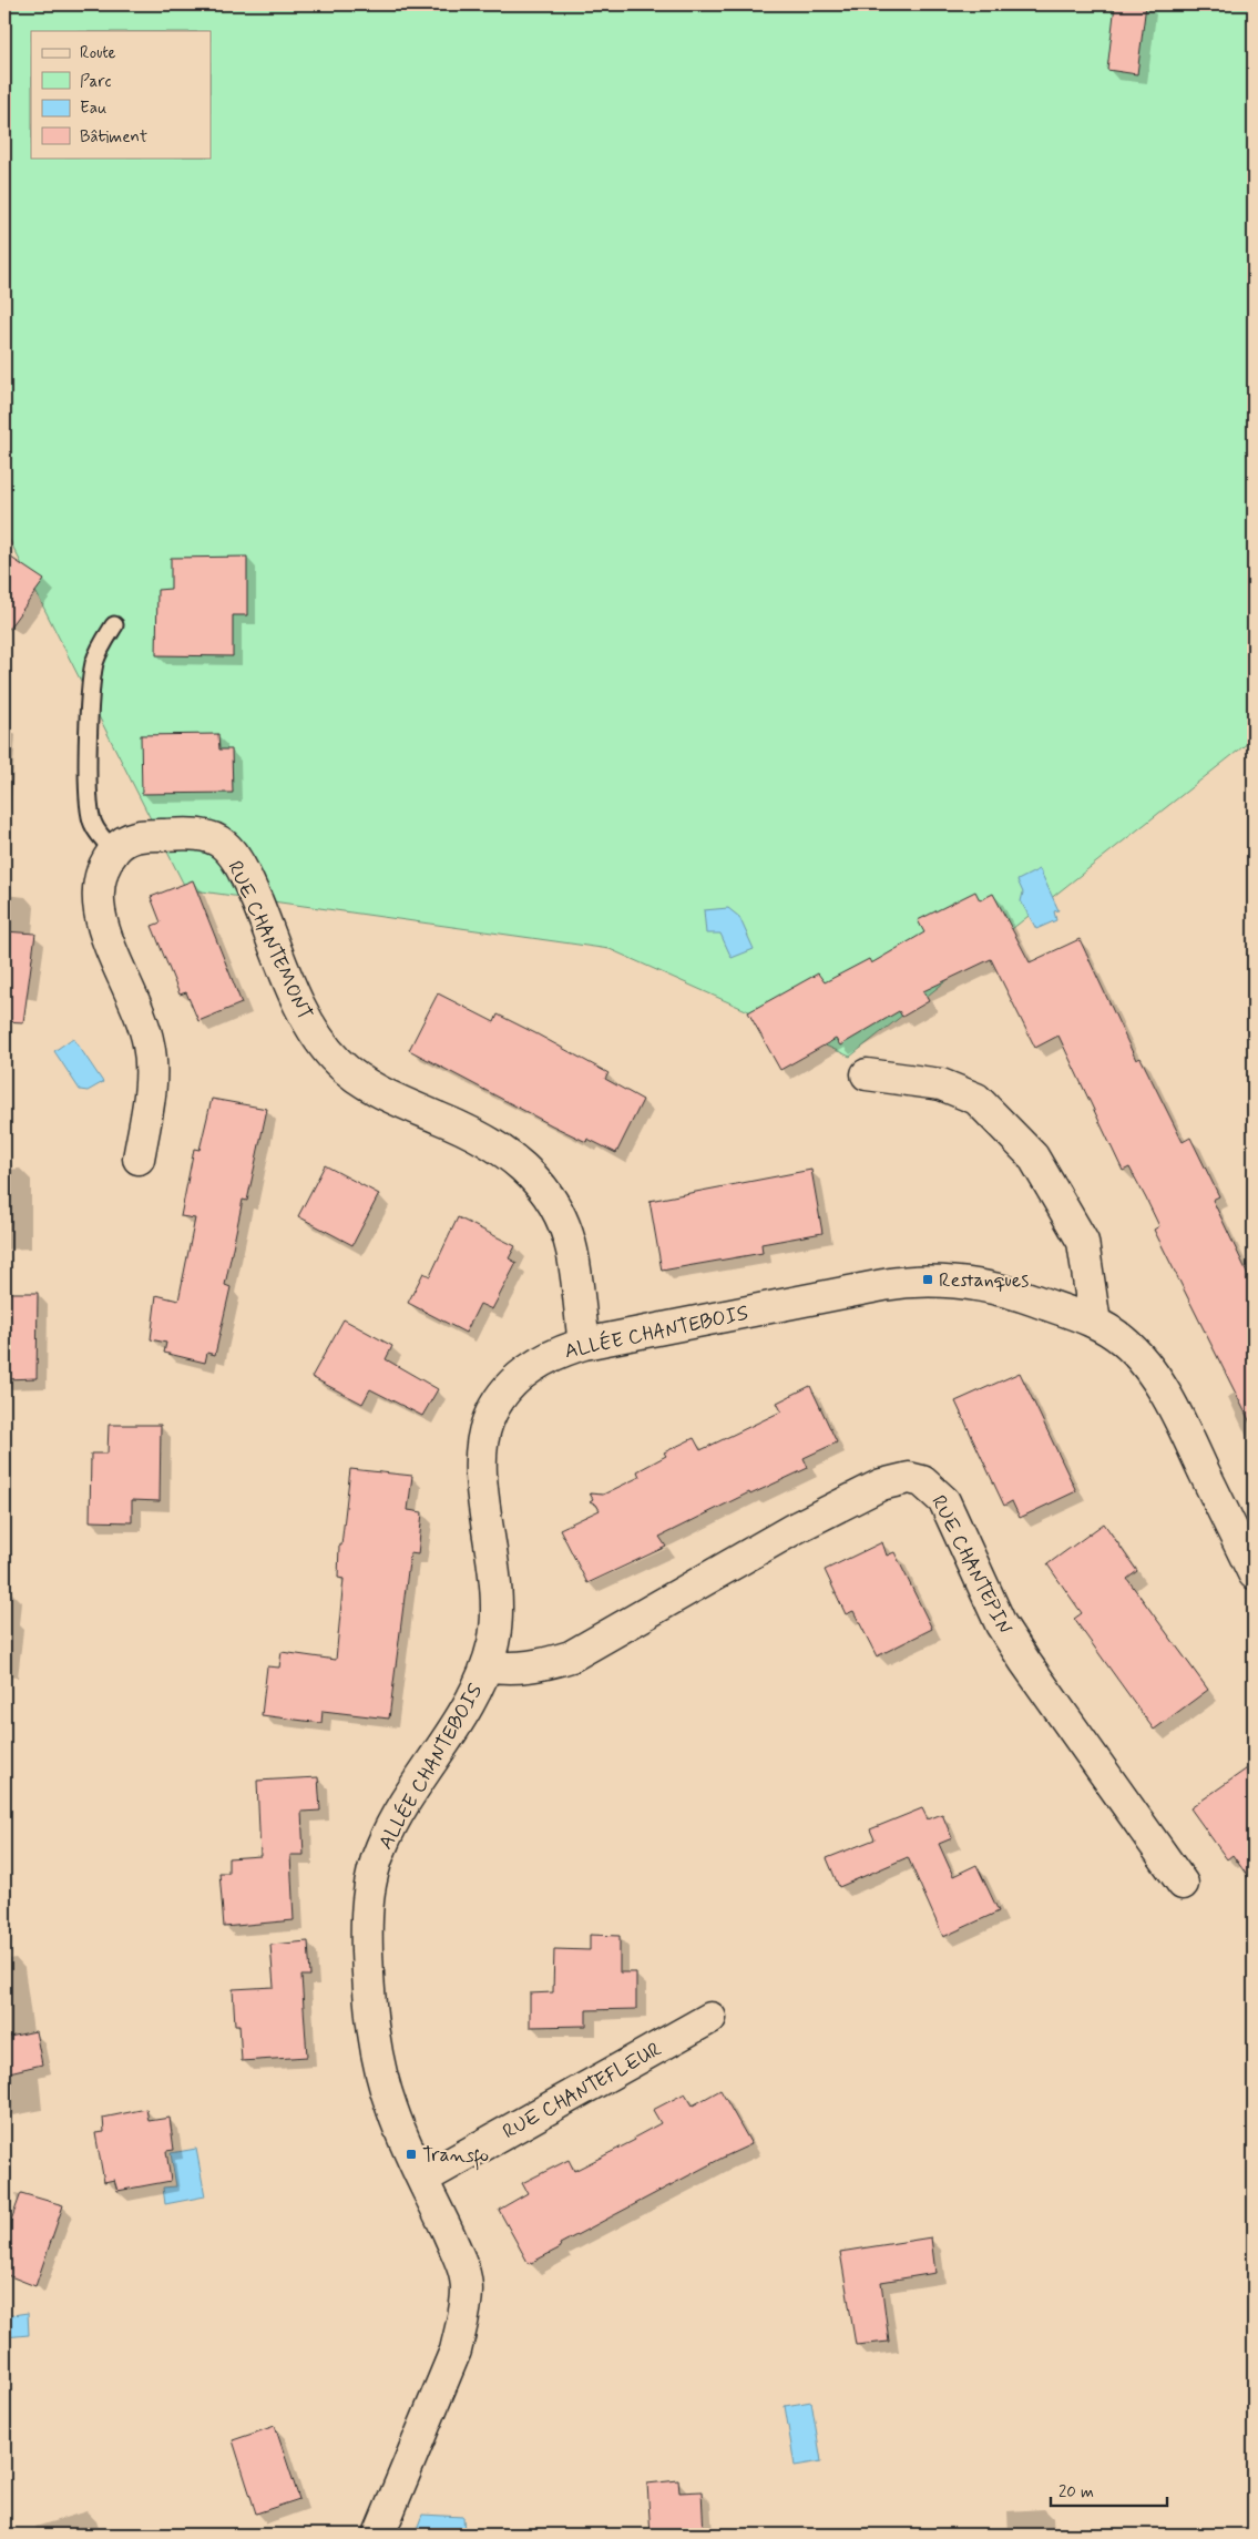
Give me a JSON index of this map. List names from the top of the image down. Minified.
{"streets":{"street":["RUE CHANTEMONT","ALLÉE CHANTEBOIS","RUE CHANTEPIN","RUE CHANTEFLEUR"]},"crossings":[["RUE CHANTEMONT","ALLÉE CHANTEBOIS"],["ALLÉE CHANTEBOIS","RUE CHANTEPIN"],["ALLÉE CHANTEBOIS","RUE CHANTEFLEUR"]],"places":{"transit":["Restanques","Transfo"]},"legend":["Route","Parc","Eau","Bâtiment"],"scale_bar":"20 m"}
